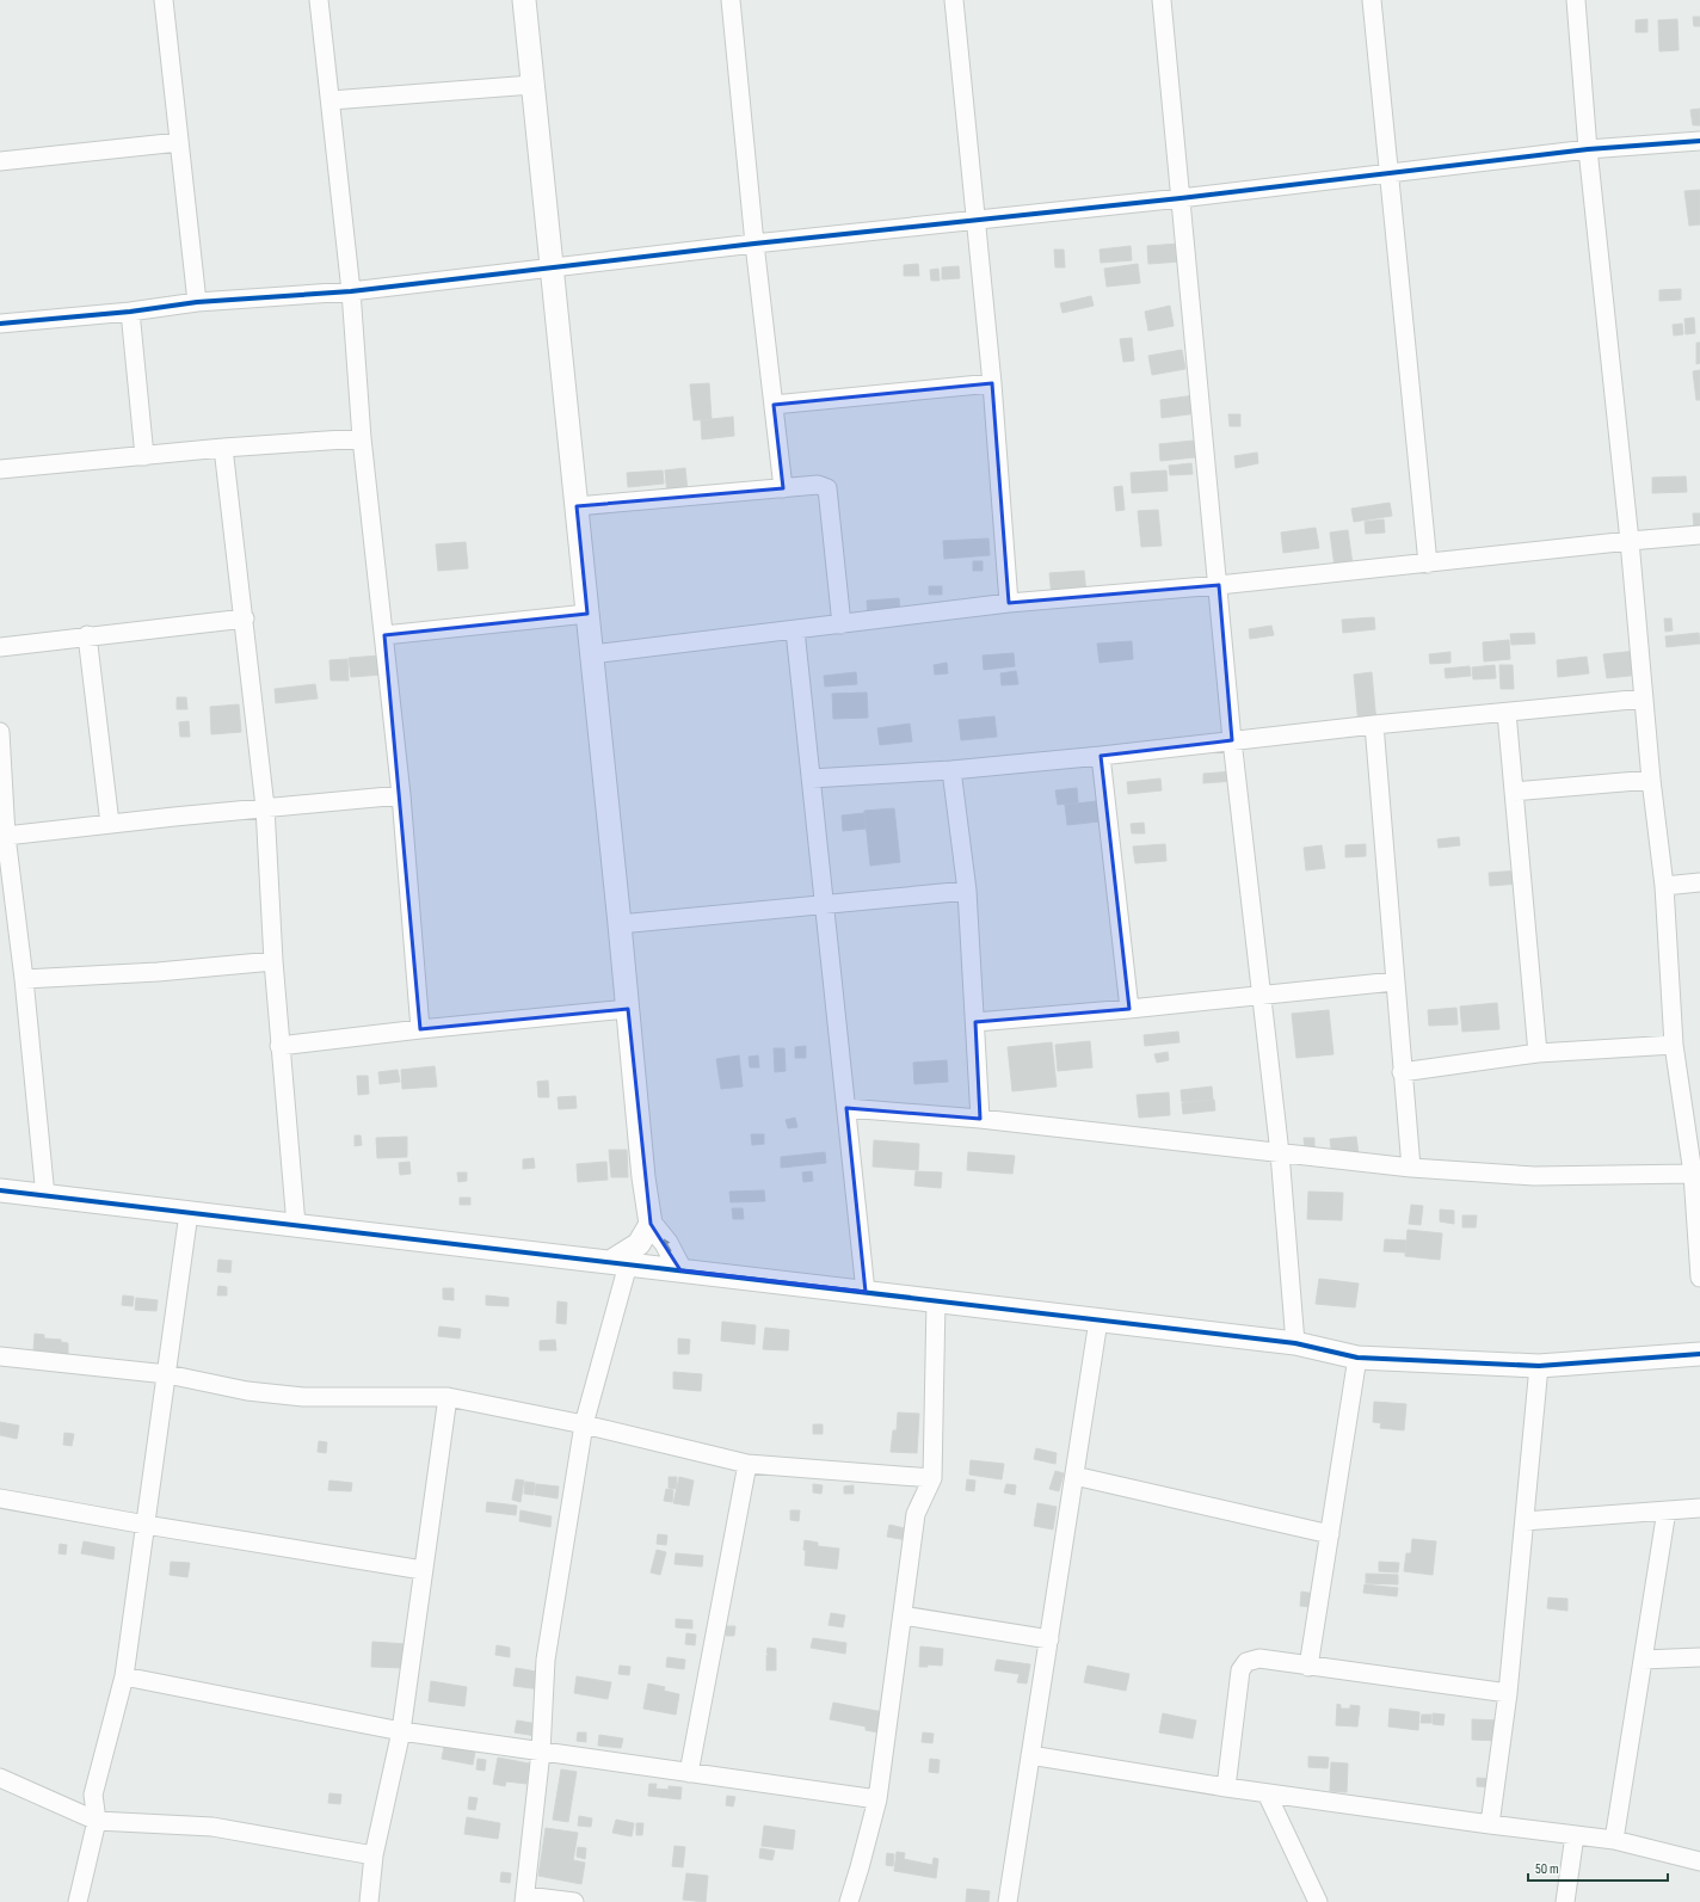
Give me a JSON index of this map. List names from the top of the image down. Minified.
{"scale_bar":"50 m"}
